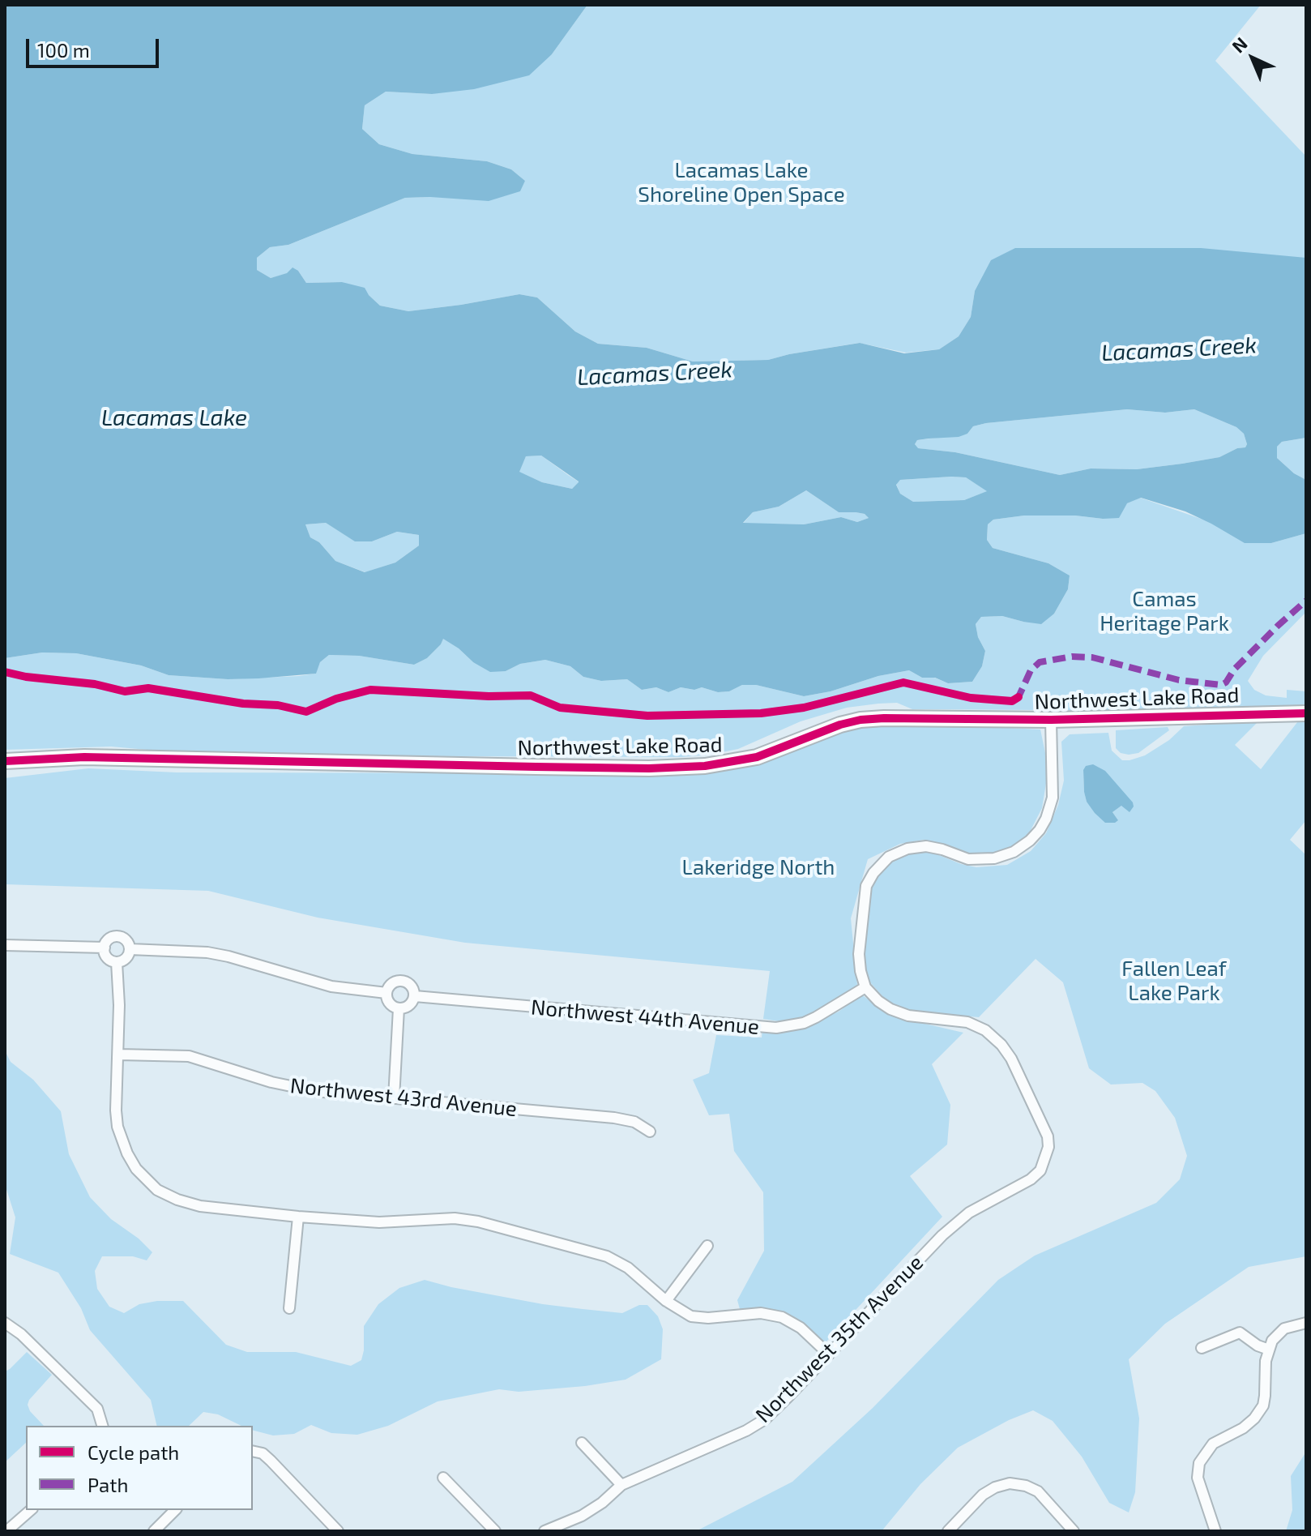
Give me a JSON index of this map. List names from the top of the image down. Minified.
{"streets":{"main road":["Northwest Lake Road"],"street":["Northwest 44th Avenue","Northwest 43rd Avenue","Northwest 35th Avenue"]},"crossings":[["Northwest 44th Avenue","Northwest 35th Avenue"]],"water":["Lacamas Creek","Lacamas Lake"],"parks":["Lacamas Lake Shoreline Open Space","Camas Heritage Park","Lakeridge North","Fallen Leaf Lake Park"],"legend":["Cycle path","Path"],"scale_bar":"100 m","north":"top left"}
